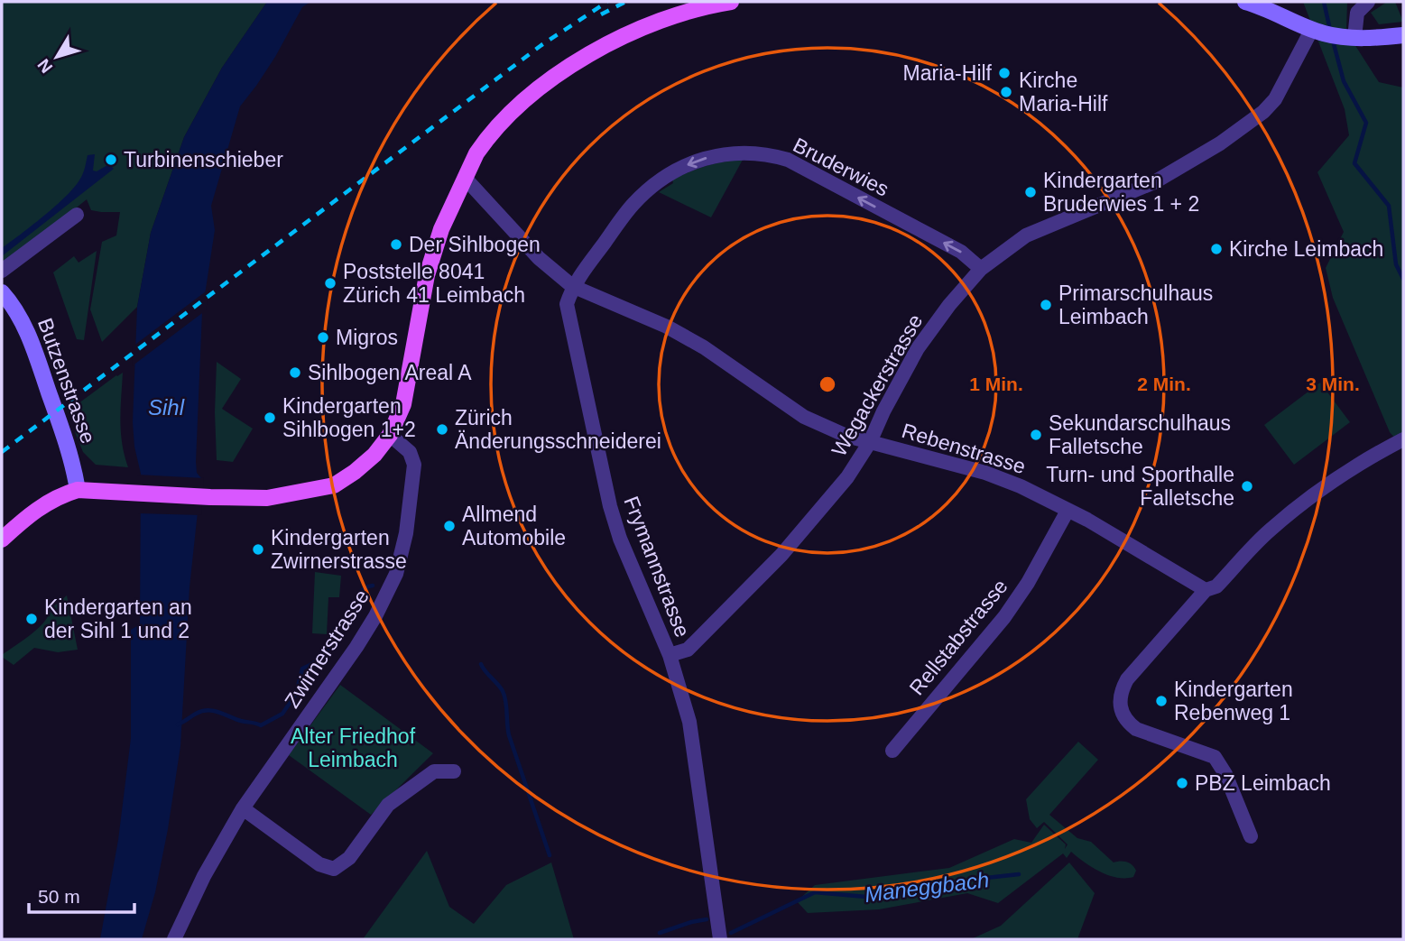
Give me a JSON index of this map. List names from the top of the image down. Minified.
{"streets":{"main road":["Butzenstrasse"],"street":["Bruderwies","Wegackerstrasse","Rebenstrasse","Frymannstrasse","Rellstabstrasse","Zwirnerstrasse"]},"crossings":[["Bruderwies","Wegackerstrasse"],["Bruderwies","Rebenstrasse"],["Bruderwies","Frymannstrasse"],["Wegackerstrasse","Rebenstrasse"],["Wegackerstrasse","Frymannstrasse"],["Rebenstrasse","Frymannstrasse"],["Rebenstrasse","Rellstabstrasse"]],"one_way":["Bruderwies"],"water":["Sihl","Maneggbach"],"parks":["Alter Friedhof Leimbach"],"places":["Maria-Hilf","Kirche Maria-Hilf","Turbinenschieber","Kindergarten Bruderwies 1 + 2","Der Sihlbogen","Kirche Leimbach","Poststelle 8041 Zürich 41 Leimbach","Primarschulhaus Leimbach","Migros","Sihlbogen Areal A","Kindergarten Sihlbogen 1+2","Zürich Änderungsschneiderei","Sekundarschulhaus Falletsche","Turn- und Sporthalle Falletsche","Allmend Automobile","Kindergarten Zwirnerstrasse","Kindergarten an der Sihl 1 und 2","Kindergarten Rebenweg 1","PBZ Leimbach"],"scale_bar":"50 m","north":"bottom left","rings":["1 Min.","2 Min.","3 Min."]}
